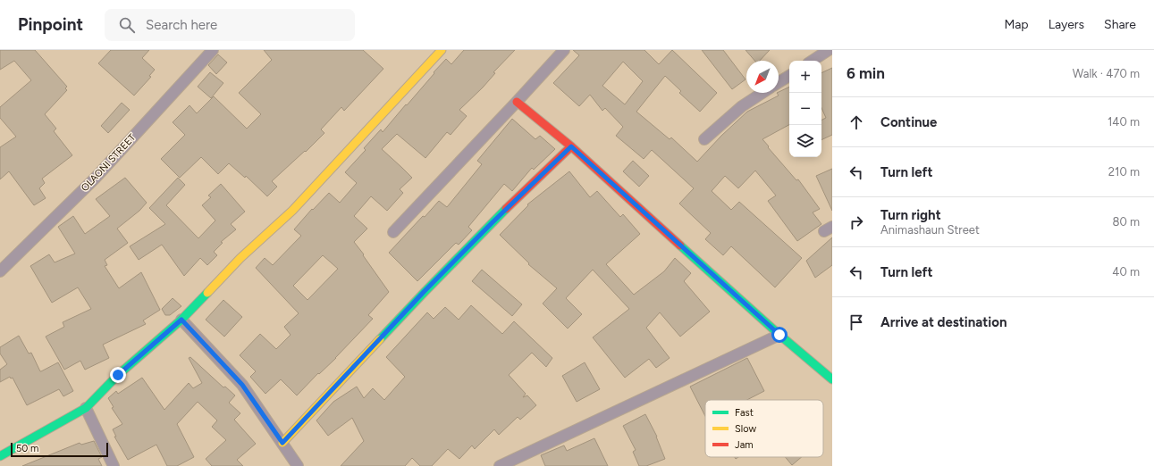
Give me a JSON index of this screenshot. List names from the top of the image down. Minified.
{"streets":{"street":["OLAONI STREET"]},"legend":["Fast","Slow","Jam"],"scale_bar":"50 m","north":"bottom left","page":{"header":"Pinpoint","search":"Search here","nav":["Map","Layers","Share"],"heading":["6 min","Walk · 470 m"],"map_buttons":["+","−"],"list":[["Continue","140 m"],["Turn left","210 m"],["Turn right","Animashaun Street","80 m"],["Turn left","40 m"],"Arrive at destination"],"scale":"50 m"}}
